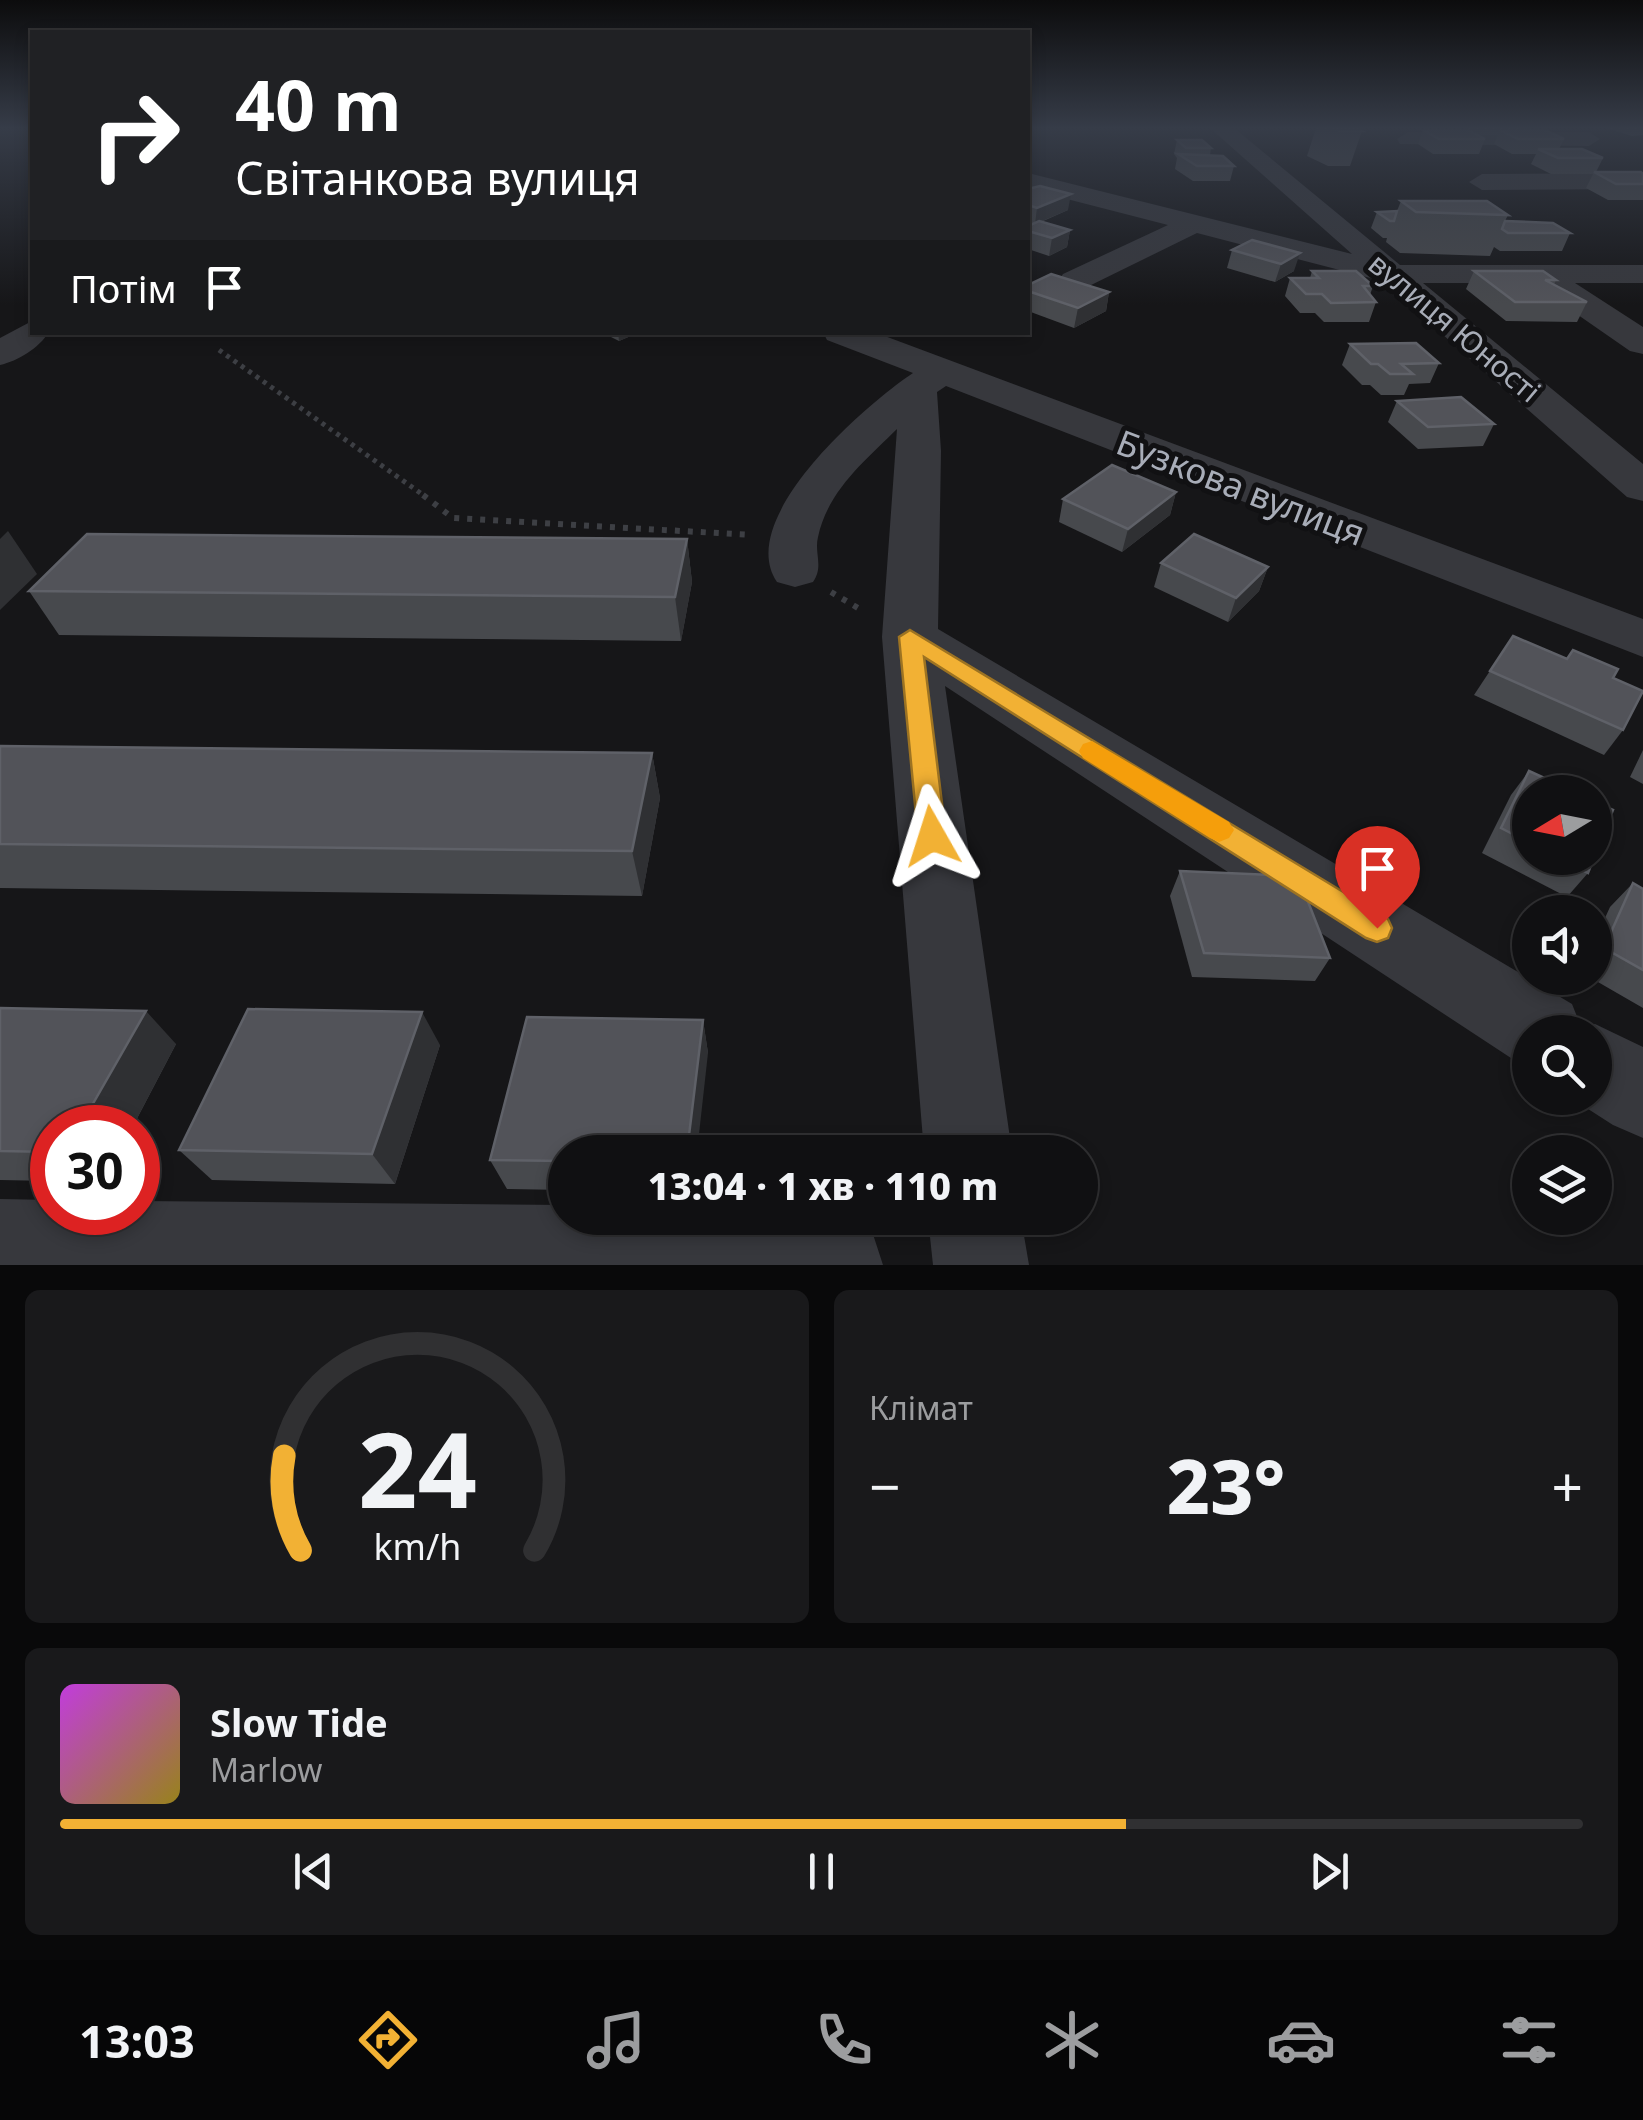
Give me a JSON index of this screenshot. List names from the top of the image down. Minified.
{"streets":{"street":["вулиця Юності","Бузкова вулиця"]},"north":"left","page":{"turn":["40 m","Світанкова вулиця"],"then":"Потім","limit":"30","trip":"13:04 · 1 хв · 110 m","tile":"Клімат","heat":["−","23°","+"],"song":["Slow Tide","Marlow"],"tabs":"13:03","gauge":["24","km/h"]}}
